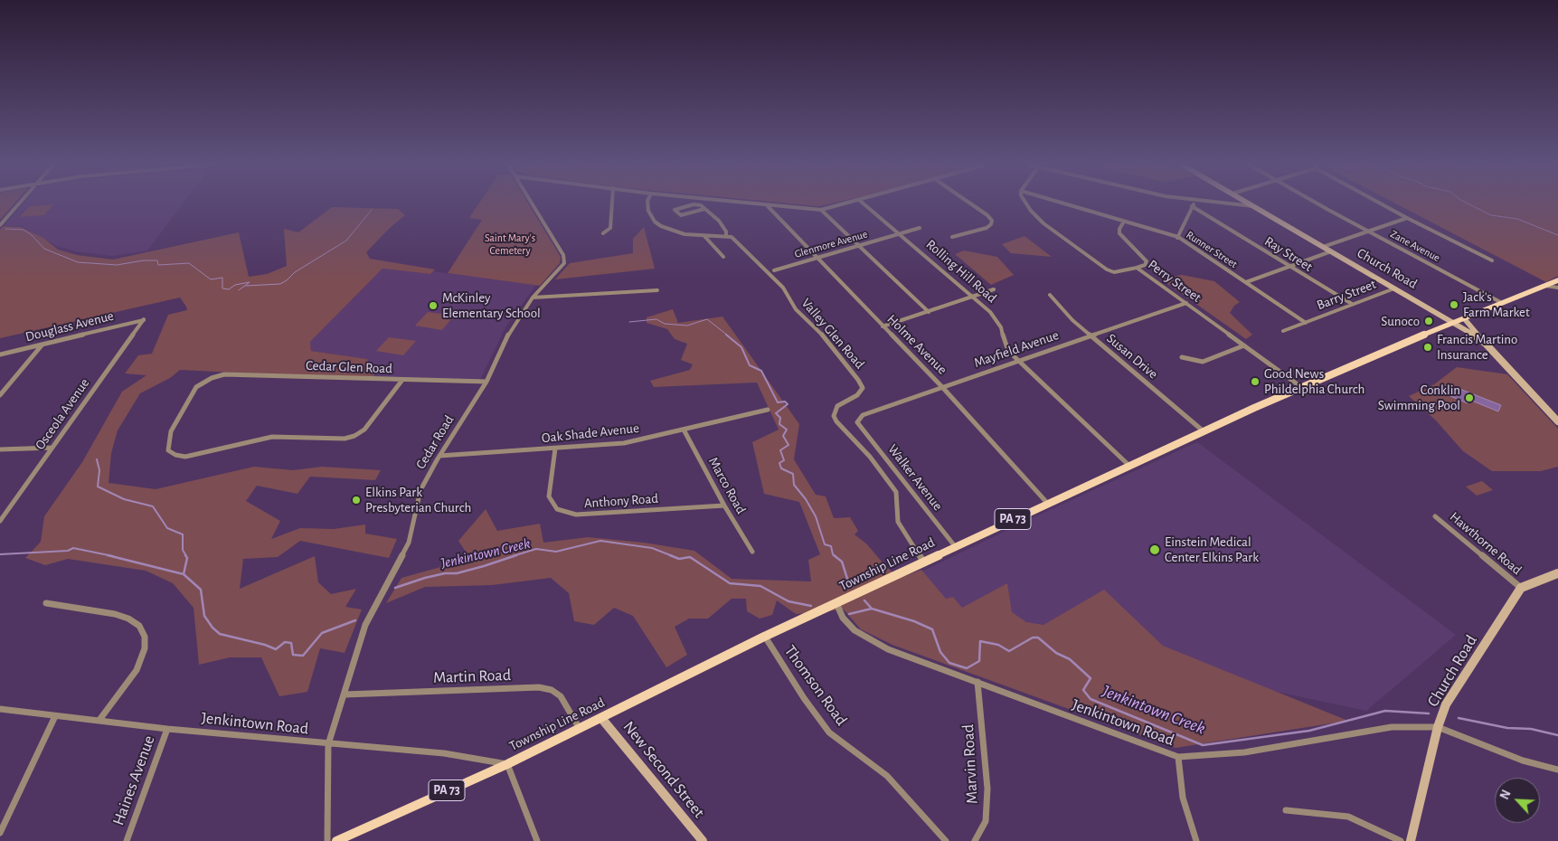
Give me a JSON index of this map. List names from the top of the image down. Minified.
{"streets":{"main road":["PA 73","Township Line Road"],"street":["Glenmore Avenue","Zane Avenue","Runner Street","Ray Street","Church Road","Rolling Hill Road","Perry Street","Barry Street","Douglass Avenue","Valley Glen Road","Holme Avenue","Mayfield Avenue","Susan Drive","Cedar Glen Road","Osceola Avenue","Oak Shade Avenue","Cedar Road","Walker Avenue","Marco Road","Anthony Road","Hawthorne Road","Martin Road","Thomson Road","Jenkintown Road","Marvin Road","New Second Street","Haines Avenue"]},"crossings":[["Glenmore Avenue","Rolling Hill Road"],["Glenmore Avenue","Holme Avenue"],["Zane Avenue","PA 73"],["Runner Street","Barry Street"],["Ray Street","Barry Street"],["Church Road","Barry Street"],["Church Road","PA 73"],["Church Road","Hawthorne Road"],["Church Road","Township Line Road"],["Church Road","Jenkintown Road"],["Rolling Hill Road","Mayfield Avenue"],["Rolling Hill Road","Township Line Road"],["Perry Street","Mayfield Avenue"],["Perry Street","Township Line Road"],["Douglass Avenue","Osceola Avenue"],["Valley Glen Road","Township Line Road"],["Holme Avenue","Mayfield Avenue"],["Holme Avenue","Township Line Road"],["Mayfield Avenue","Susan Drive"],["Mayfield Avenue","Walker Avenue"],["Susan Drive","Township Line Road"],["Cedar Glen Road","Cedar Road"],["Oak Shade Avenue","Cedar Road"],["Oak Shade Avenue","Marco Road"],["Oak Shade Avenue","Anthony Road"],["Cedar Road","Martin Road"],["Cedar Road","Jenkintown Road"],["Walker Avenue","Township Line Road"],["Marco Road","Anthony Road"],["PA 73","Township Line Road"],["Township Line Road","Martin Road"],["Township Line Road","Thomson Road"],["Township Line Road","Jenkintown Road"],["Township Line Road","New Second Street"],["Jenkintown Road","Marvin Road"],["Jenkintown Road","Haines Avenue"]],"water":["Jenkintown Creek"],"parks":["Saint Mary's Cemetery"],"places":["Jack's Farm Market","McKinley Elementary School","Sunoco","Francis Martino Insurance","Good News Phildelphia Church","Conklin Swimming Pool","Elkins Park Presbyterian Church","Einstein Medical Center Elkins Park"],"north":"top left"}
